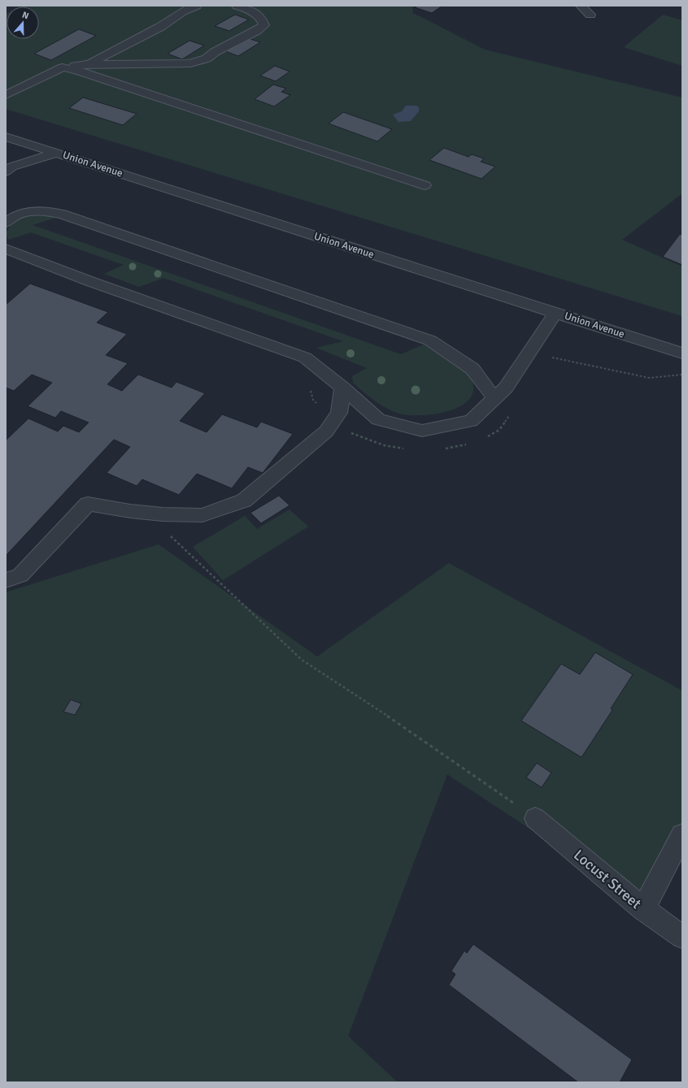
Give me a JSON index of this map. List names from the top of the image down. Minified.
{"streets":{"street":["Union Avenue","Locust Street"]},"north":"top"}
